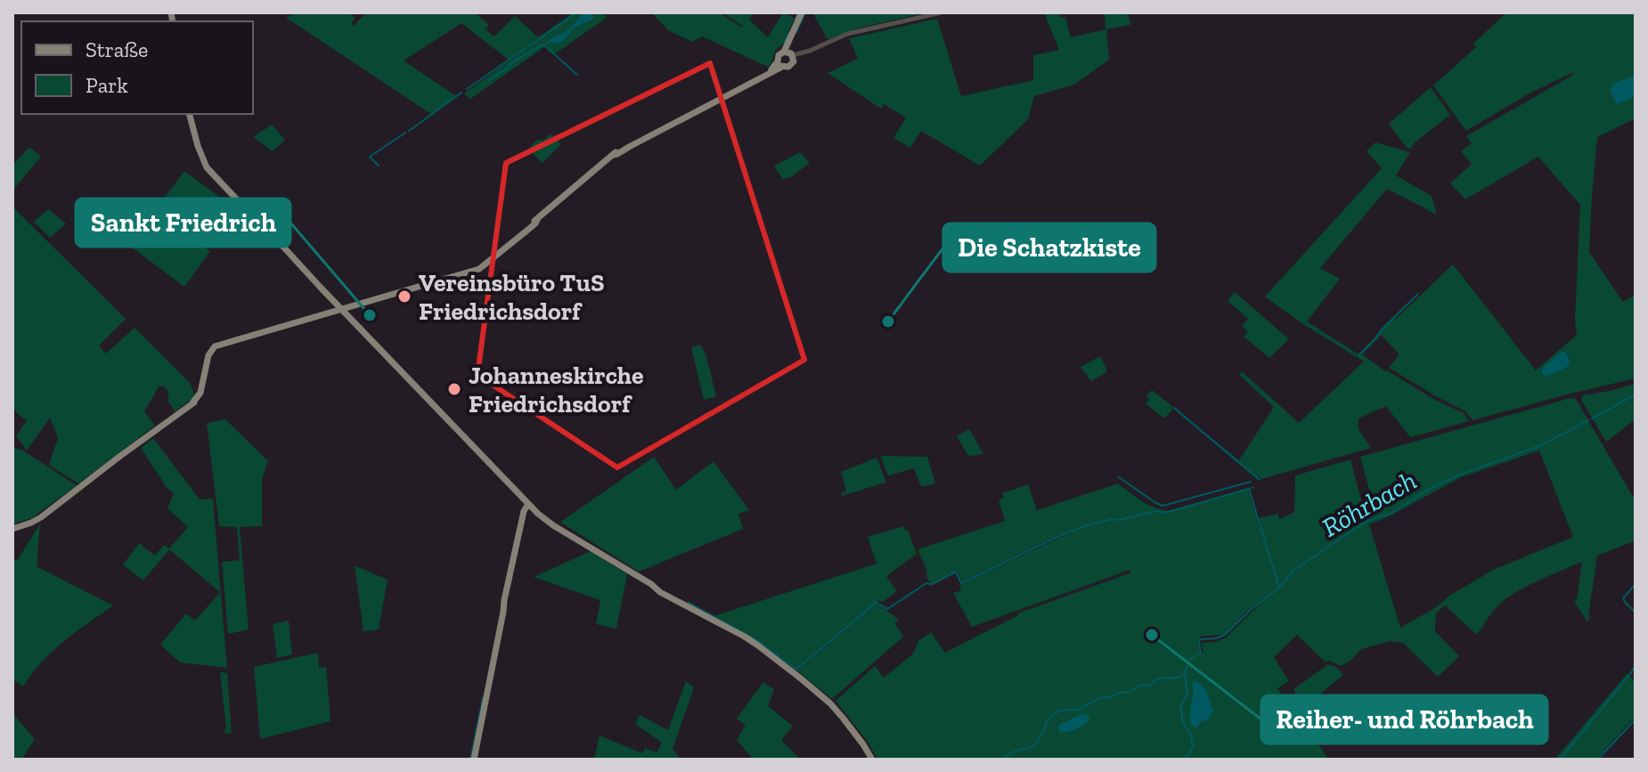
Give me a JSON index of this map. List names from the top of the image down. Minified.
{"water":["Röhrbach"],"places":["Vereinsbüro TuS Friedrichsdorf","Sankt Friedrich","Die Schatzkiste","Johanneskirche Friedrichsdorf","Reiher- und Röhrbach"],"legend":["Straße","Park"]}
